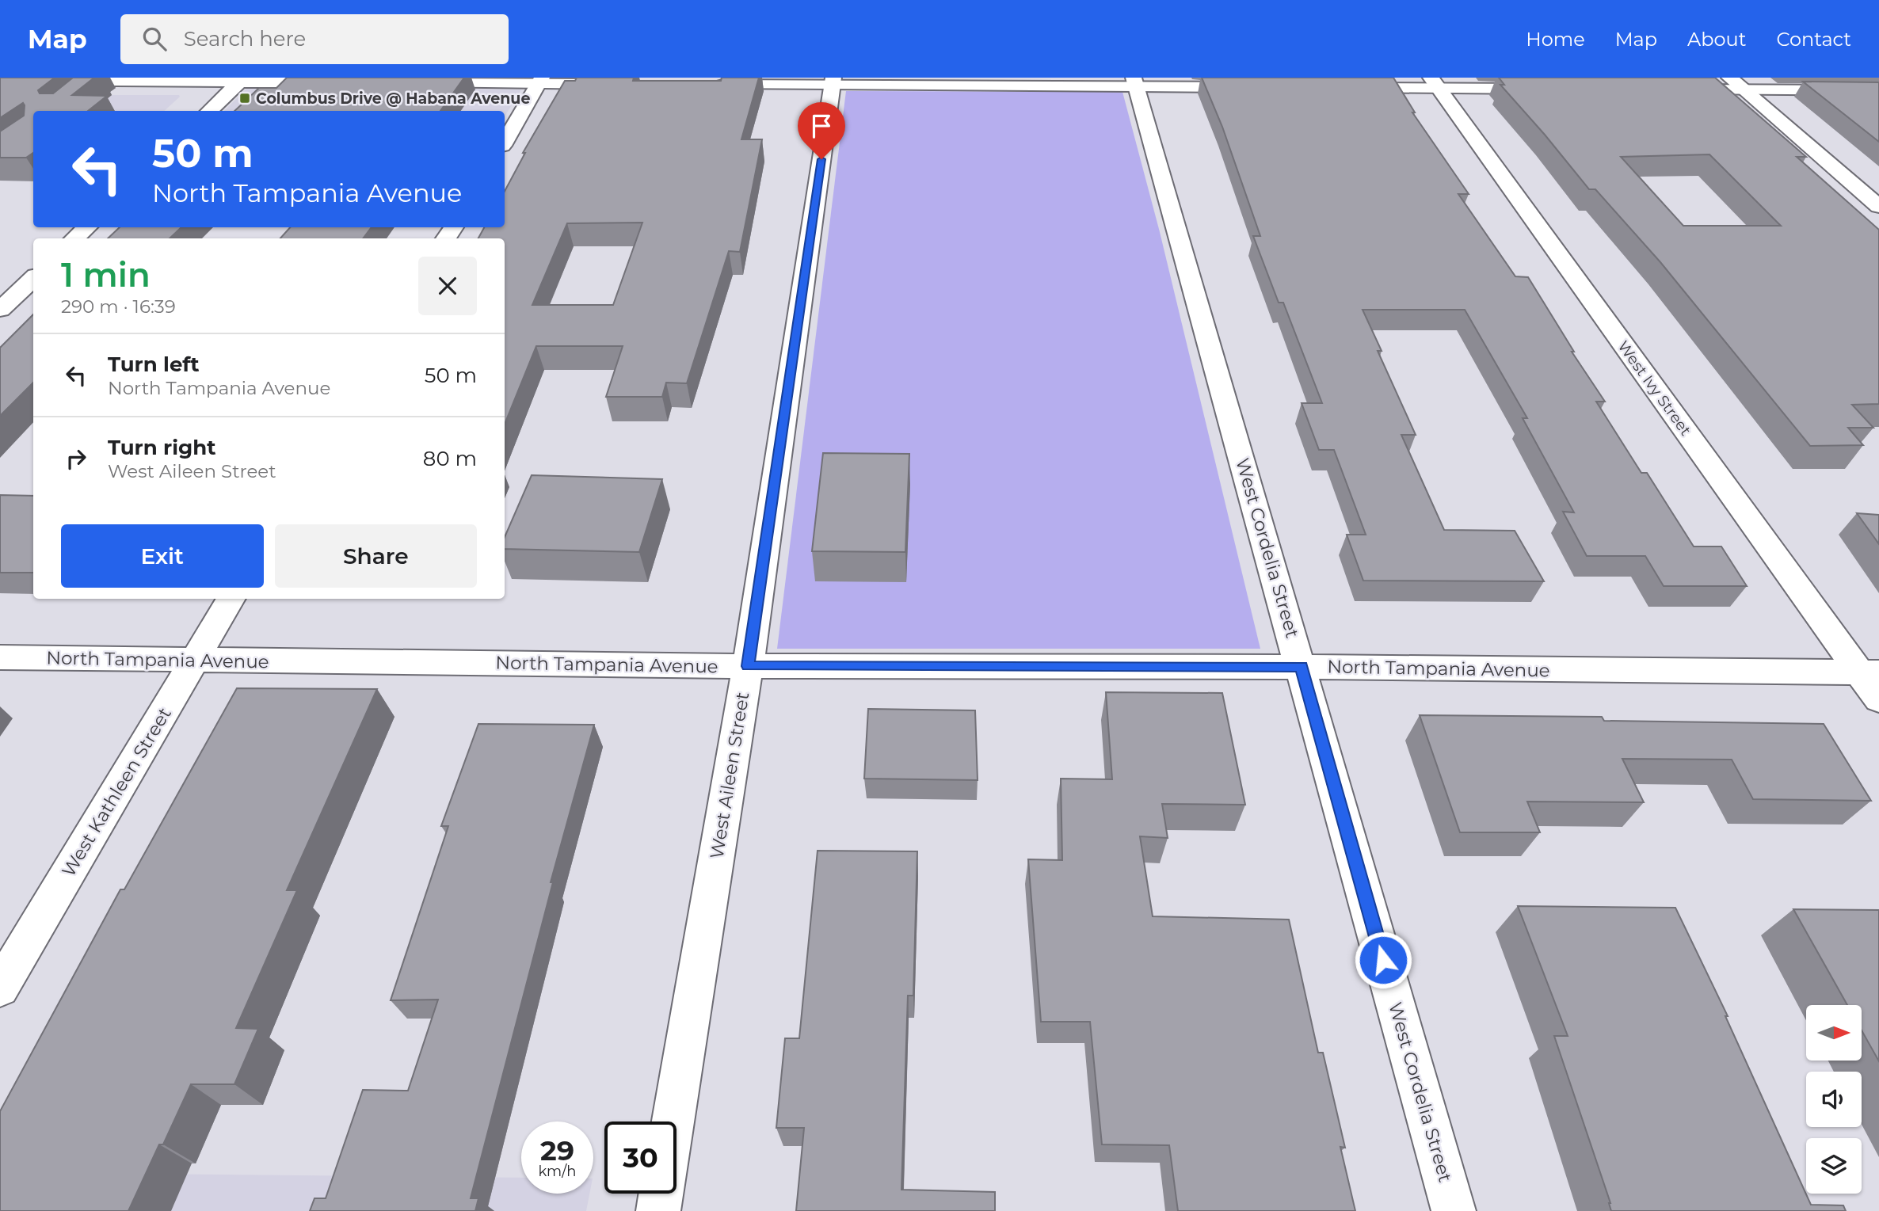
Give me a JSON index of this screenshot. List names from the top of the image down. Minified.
{"streets":{"street":["West Ivy Street","West Cordelia Street","North Tampania Avenue","West Aileen Street","West Kathleen Street"]},"crossings":[["West Ivy Street","North Tampania Avenue"],["West Cordelia Street","North Tampania Avenue"],["North Tampania Avenue","West Aileen Street"],["North Tampania Avenue","West Kathleen Street"]],"places":{"transit":["Columbus Drive @ Habana Avenue"]},"north":"right","page":{"header":"Map","search":"Search here","nav":["Home","Map","About","Contact"],"turn":["50 m","North Tampania Avenue"],"heading":["1 min","290 m · 16:39"],"list":[{"name":"Turn left","note":"North Tampania Avenue","value":"50 m"},{"name":"Turn right","note":"West Aileen Street","value":"80 m"}],"buttons":["Exit","Share"],"speed":"29 km/h","limit":"30"}}
